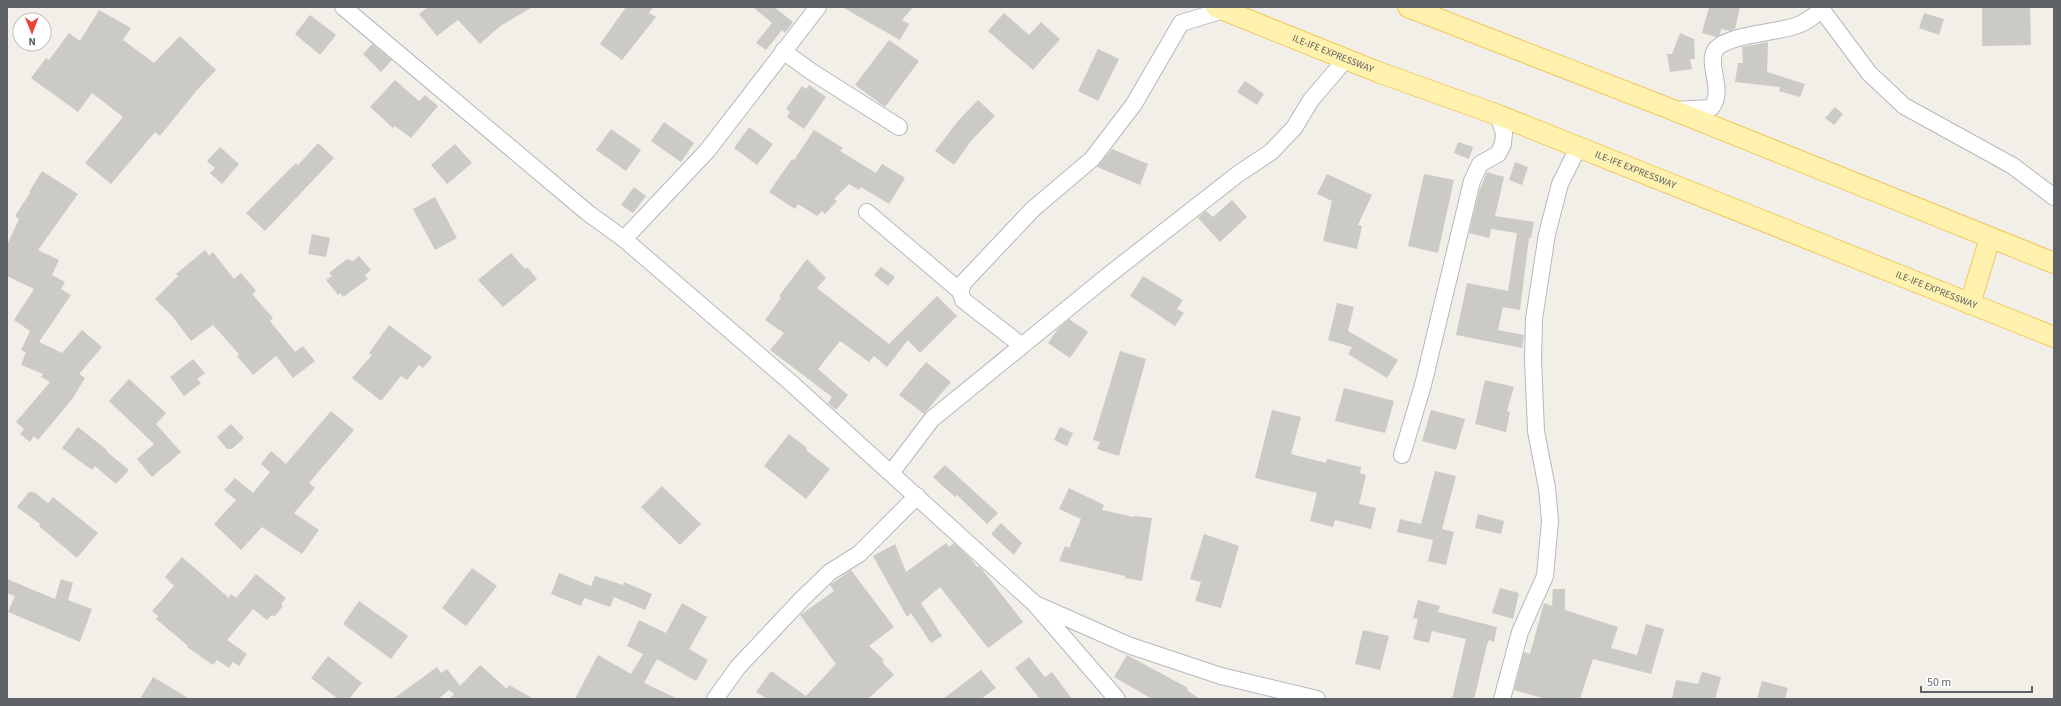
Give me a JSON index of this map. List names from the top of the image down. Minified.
{"streets":{"main road":["ILE-IFE EXPRESSWAY"]},"scale_bar":"50 m","north":"bottom"}
